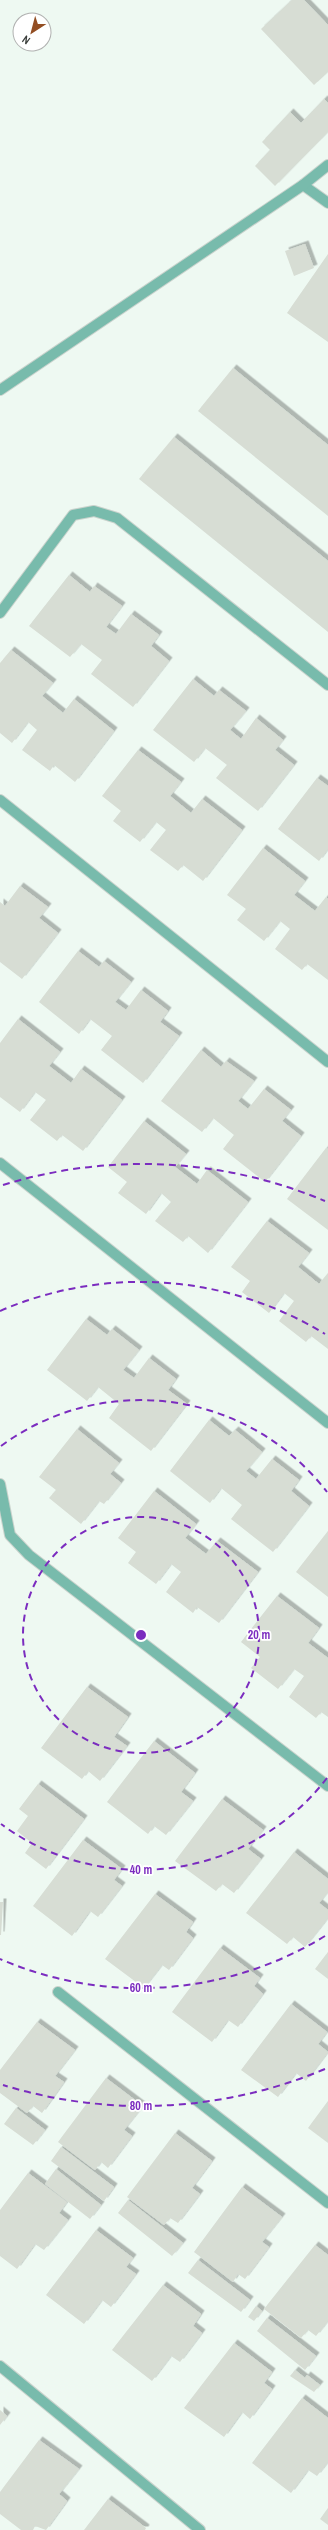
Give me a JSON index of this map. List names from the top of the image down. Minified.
{"north":"bottom left","rings":["20 m","40 m","60 m","80 m"]}
